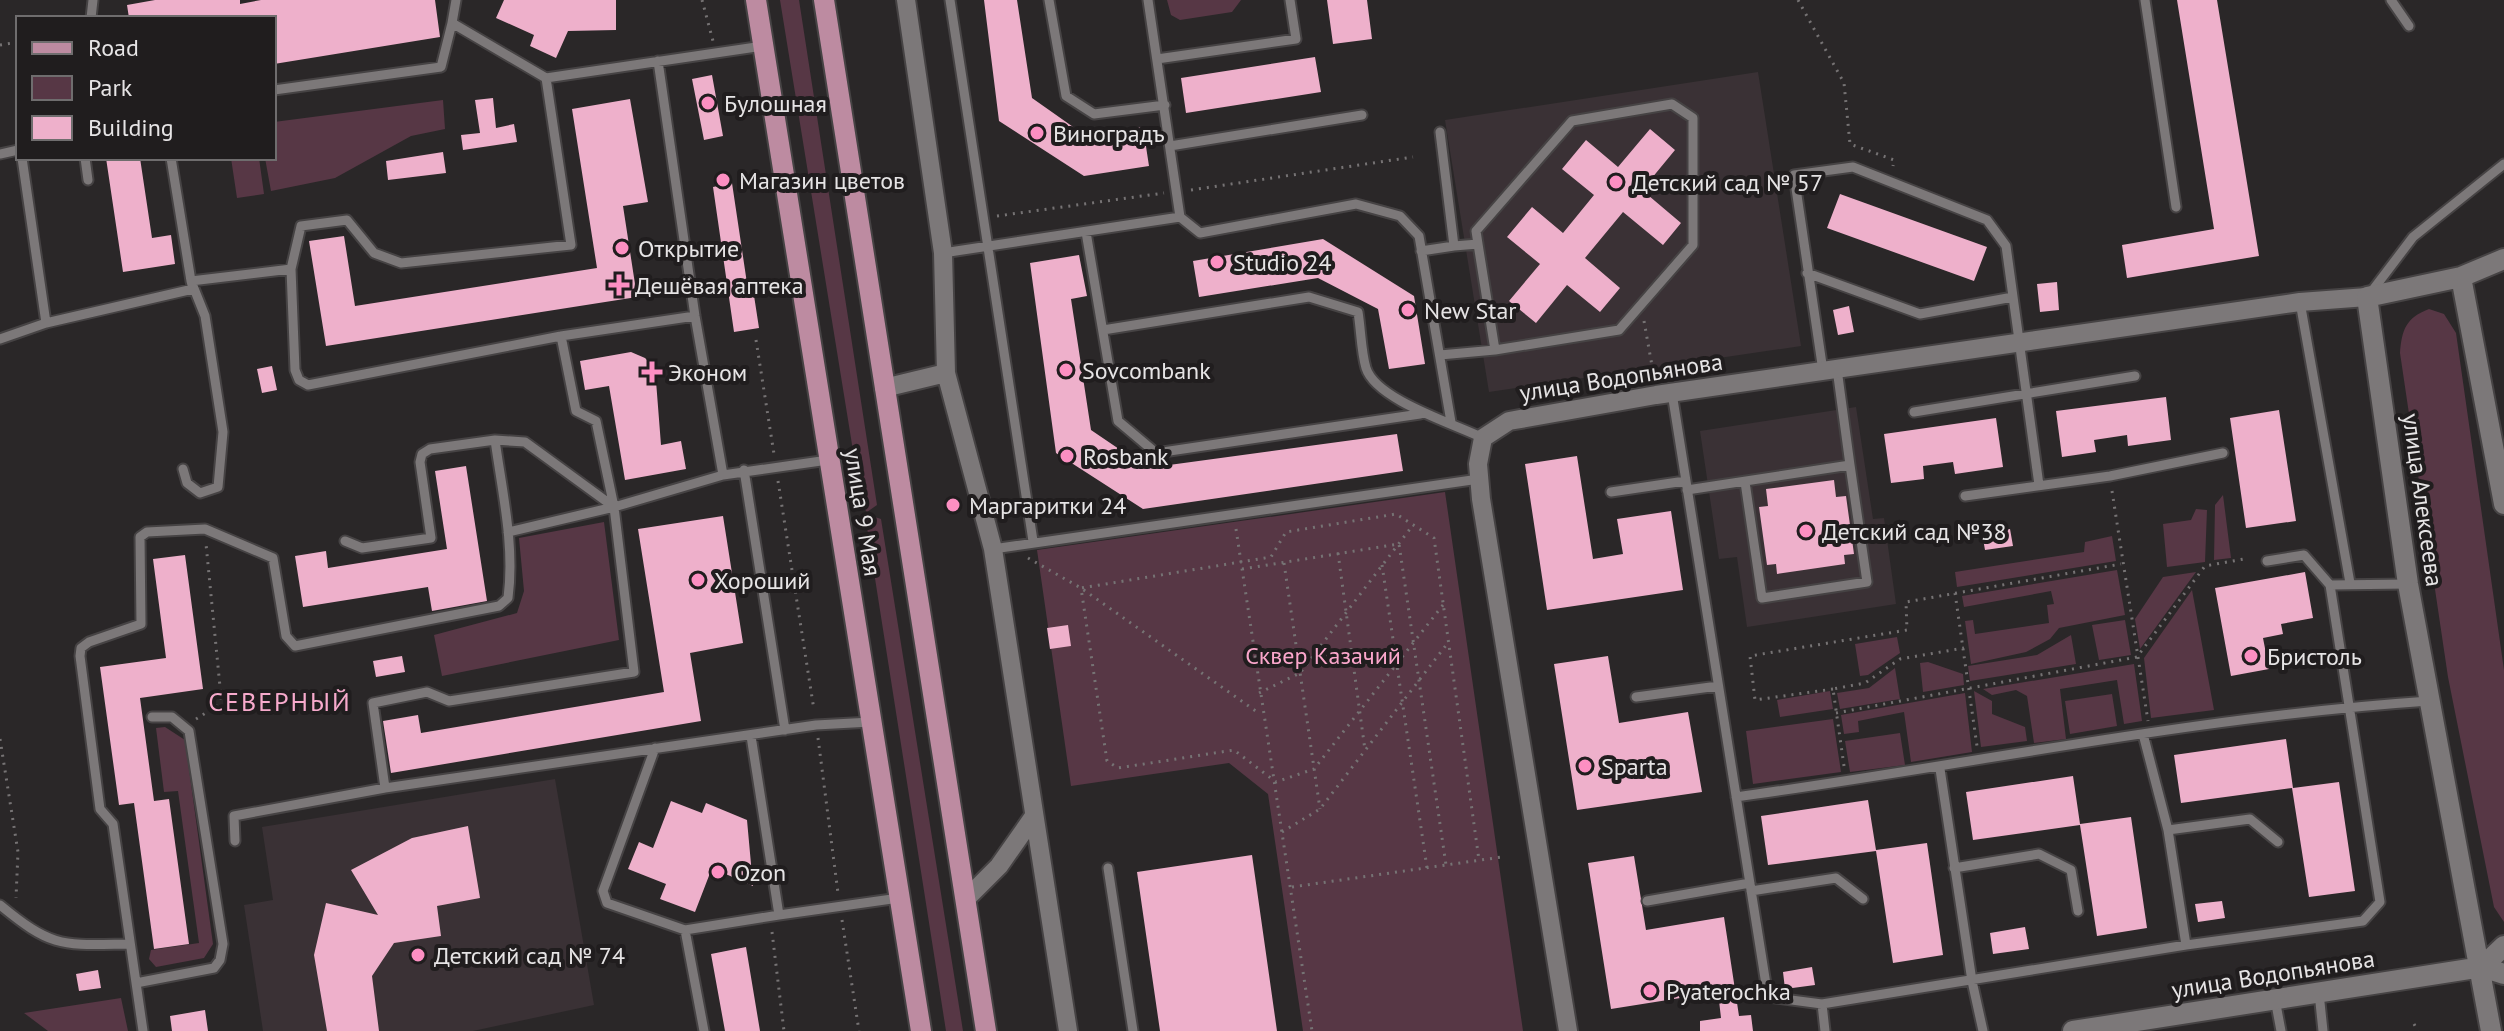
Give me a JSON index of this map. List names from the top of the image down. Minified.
{"streets":{"main road":["улица 9 Мая"],"street":["улица Водопьянова","улица Алексеева"]},"crossings":[["улица Водопьянова","улица Алексеева"]],"districts":["СЕВЕРНЫЙ"],"parks":["Сквер Казачий"],"places":{"other":["Булошная","Виноградъ","Магазин цветов","Детский сад № 57","Открытие","Studio 24","New Star","Sovcombank","Rosbank","Маргаритки 24","Детский сад №38","Хороший","Бристоль","Sparta","Ozon","Детский сад № 74","Pyaterochka"],"health":["Дешёвая аптека","Эконом"]},"legend":["Road","Park","Building"]}
